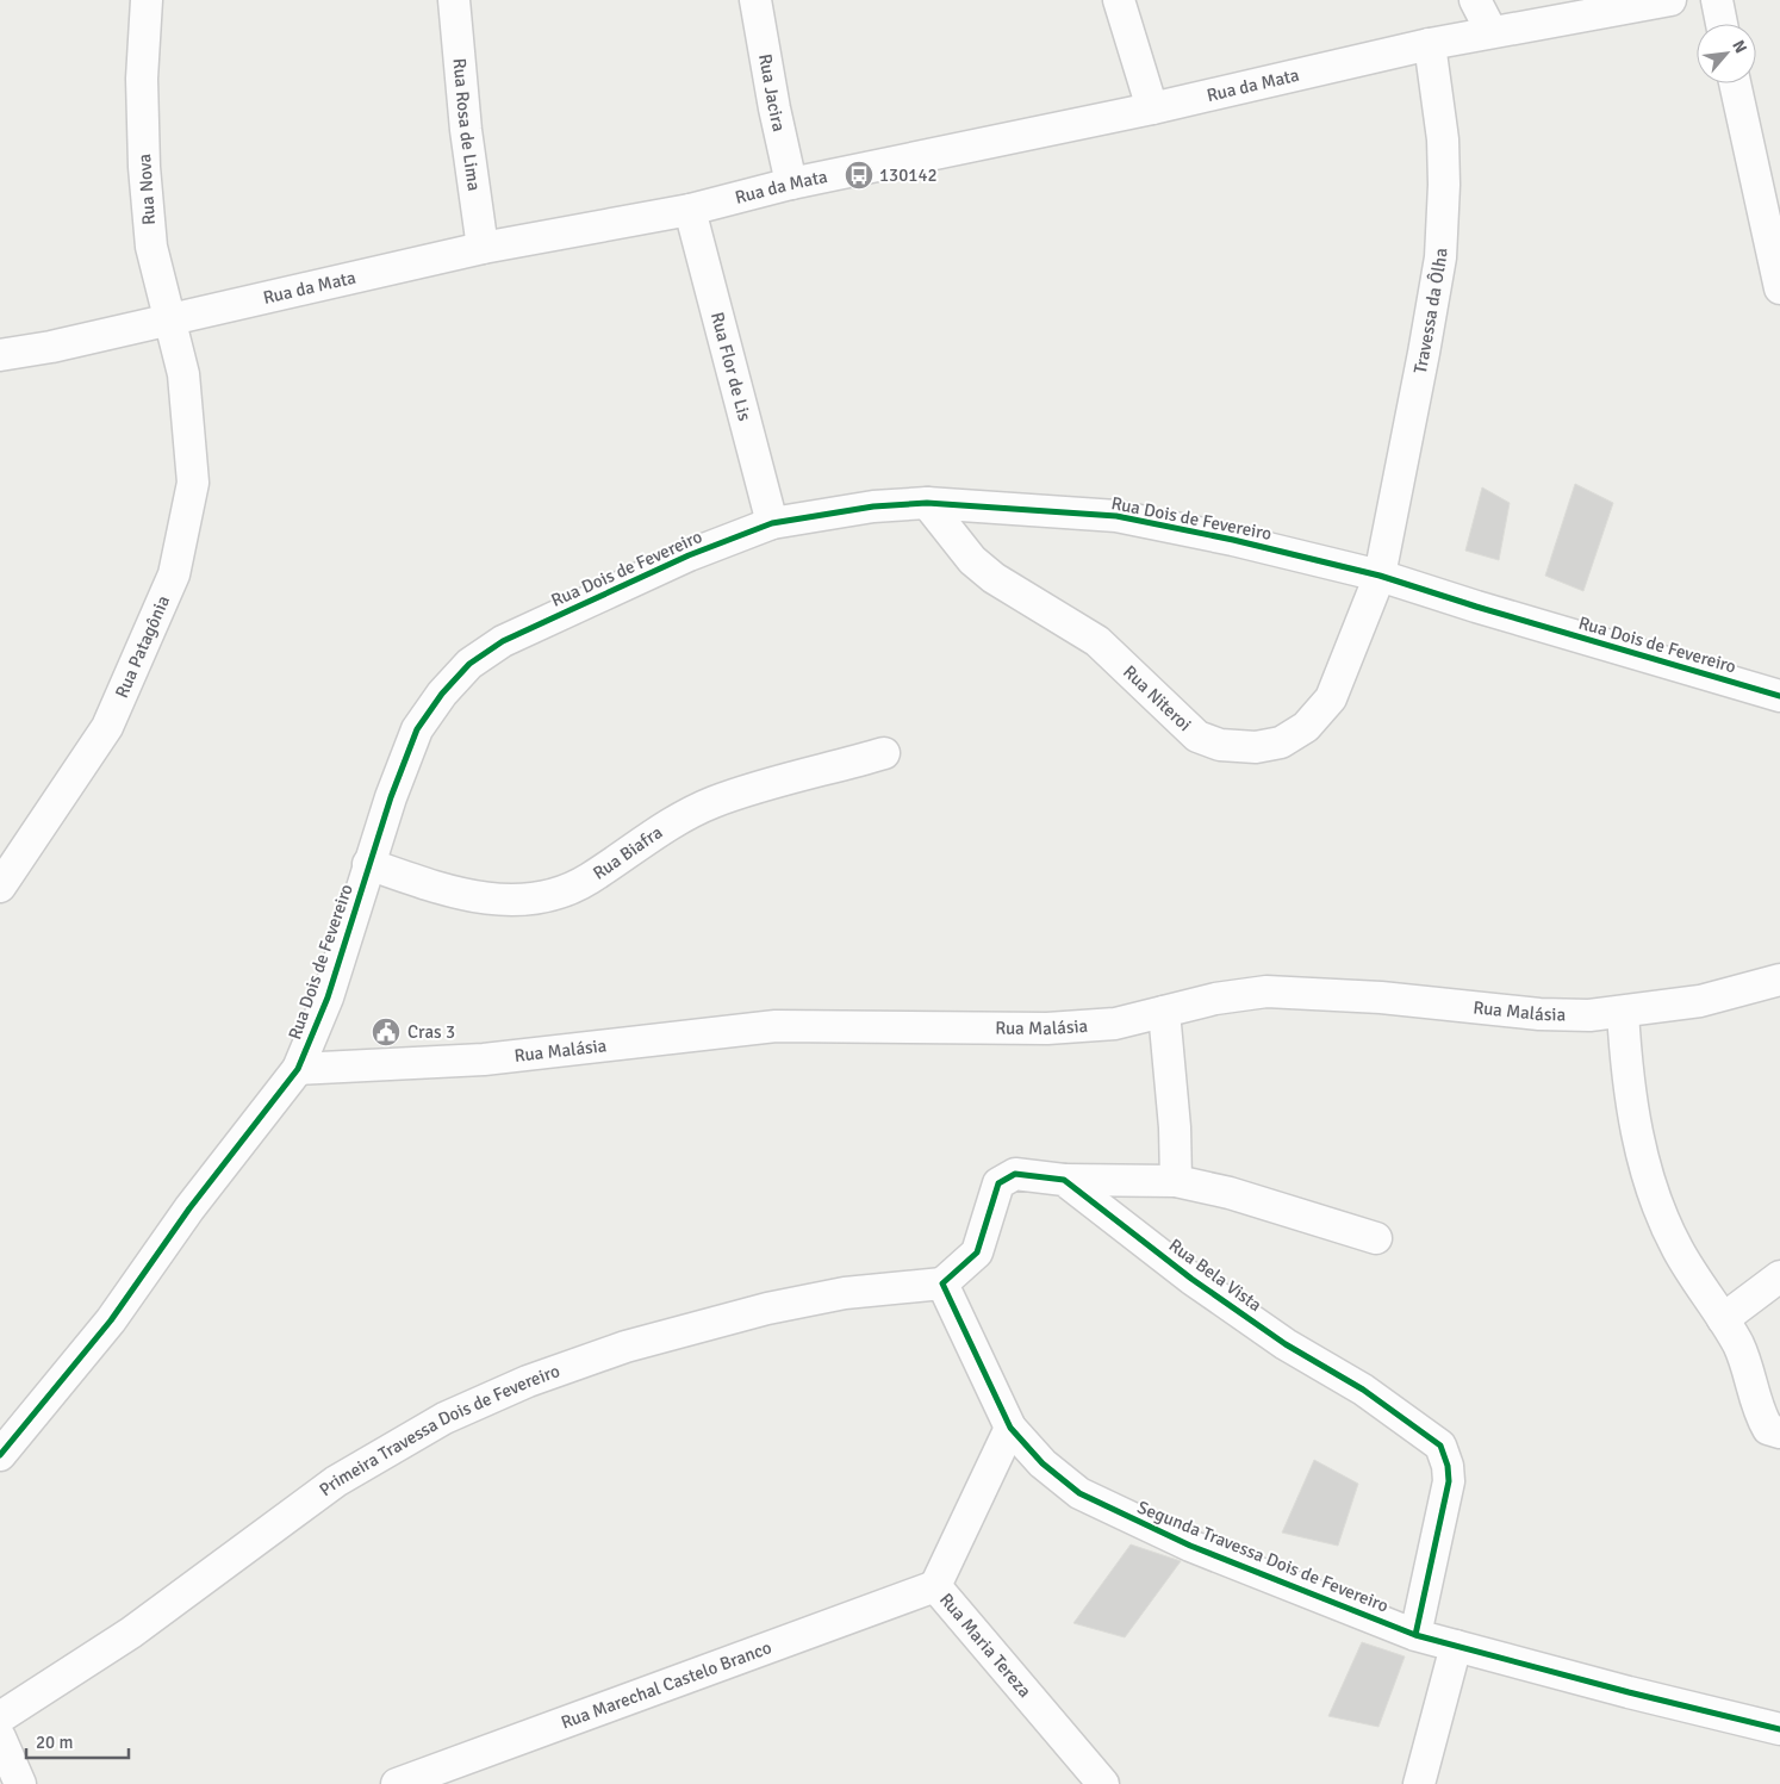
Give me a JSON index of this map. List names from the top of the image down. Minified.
{"streets":{"street":["Rua da Mata","Rua Jacira","Rua Rosa de Lima","Rua Nova","Travessa da Ôlha","Rua Flor de Lis","Rua Dois de Fevereiro","Rua Patagônia","Rua Niteroi","Rua Biafra","Rua Malásia","Rua Bela Vista","Primeira Travessa Dois de Fevereiro","Segunda Travessa Dois de Fevereiro","Rua Maria Tereza","Rua Marechal Castelo Branco"]},"crossings":[["Rua da Mata","Rua Jacira"],["Rua da Mata","Rua Rosa de Lima"],["Rua da Mata","Rua Nova"],["Rua da Mata","Travessa da Ôlha"],["Rua da Mata","Rua Flor de Lis"],["Rua Nova","Rua Patagônia"],["Travessa da Ôlha","Rua Dois de Fevereiro"],["Travessa da Ôlha","Rua Niteroi"],["Rua Flor de Lis","Rua Dois de Fevereiro"],["Rua Dois de Fevereiro","Rua Niteroi"],["Rua Dois de Fevereiro","Rua Biafra"],["Rua Dois de Fevereiro","Rua Malásia"],["Rua Bela Vista","Segunda Travessa Dois de Fevereiro"],["Primeira Travessa Dois de Fevereiro","Segunda Travessa Dois de Fevereiro"],["Segunda Travessa Dois de Fevereiro","Rua Maria Tereza"],["Rua Maria Tereza","Rua Marechal Castelo Branco"]],"places":{"bus stop":["130142"],"public building":["Cras 3"]},"scale_bar":"20 m","north":"top right"}
